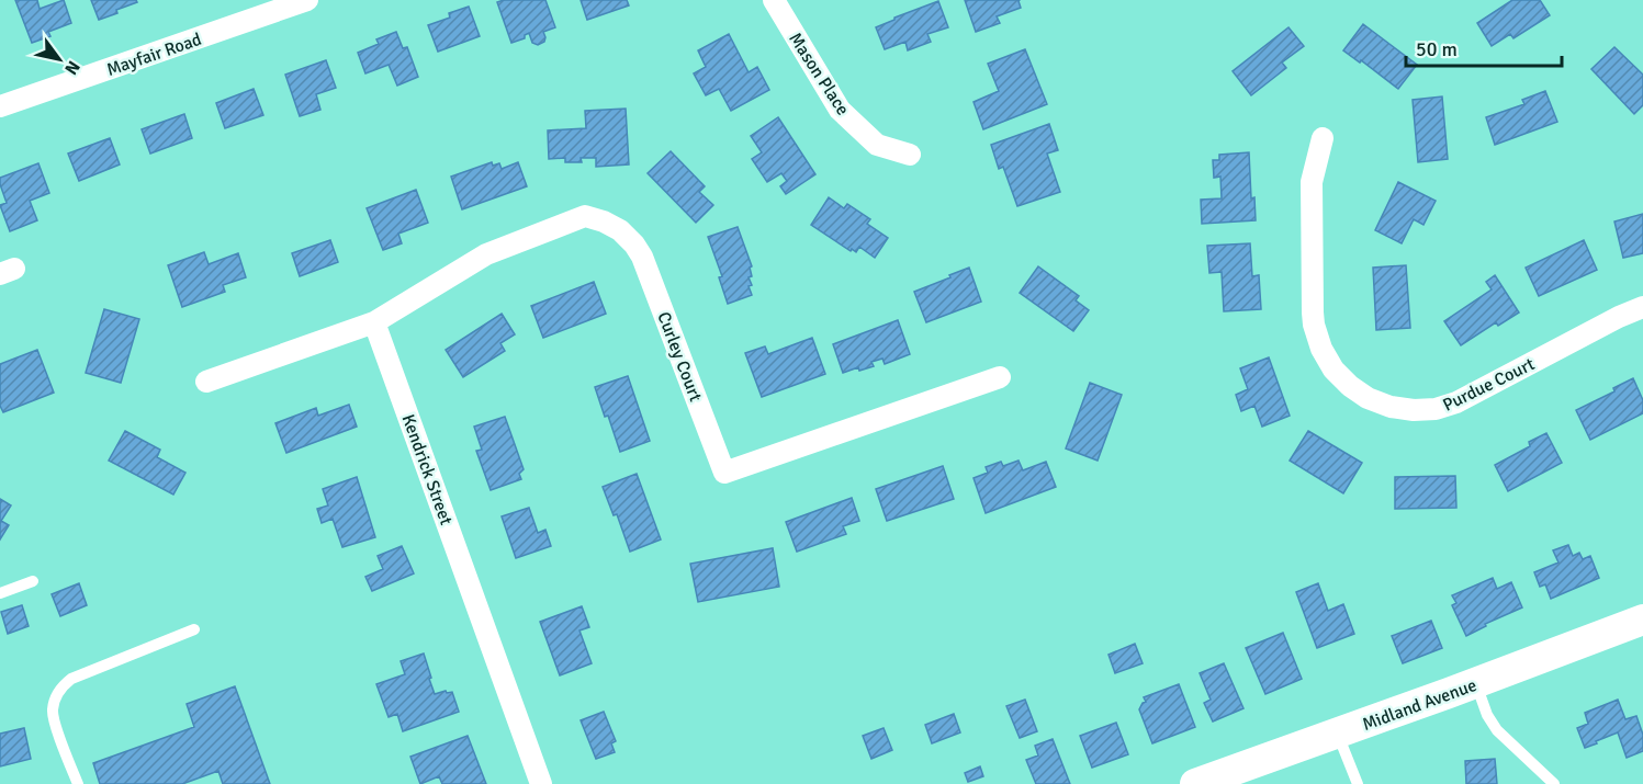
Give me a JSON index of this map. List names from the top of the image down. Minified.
{"streets":{"street":["Mayfair Road","Mason Place","Curley Court","Purdue Court","Kendrick Street","Midland Avenue"]},"crossings":[["Curley Court","Kendrick Street"]],"scale_bar":"50 m","north":"bottom right"}
